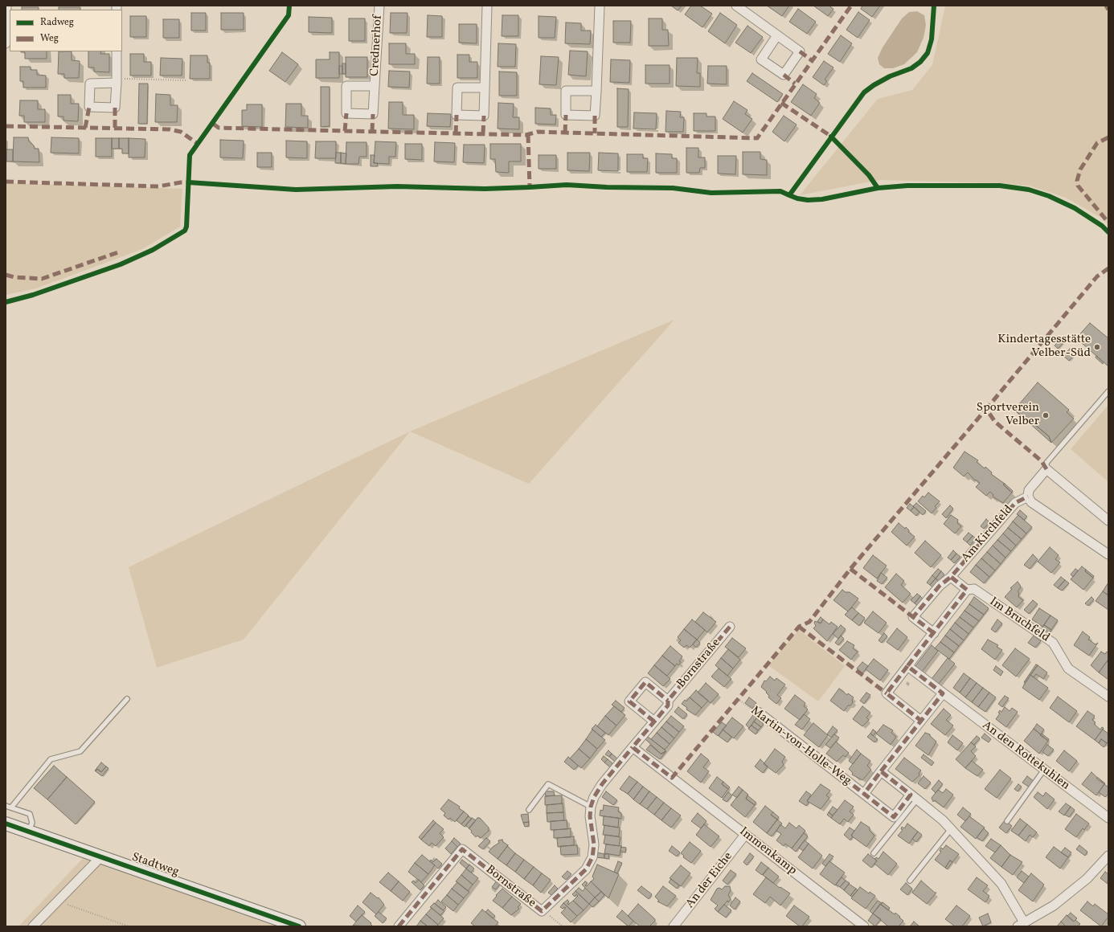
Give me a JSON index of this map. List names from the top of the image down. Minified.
{"streets":{"street":["Crednerhof","Am Kirchfeld","Im Bruchfeld","Bornstraße","Martin-von-Holle-Weg","An den Rottekuhlen","Immenkamp","Stadtweg","An der Eiche"]},"crossings":[["Bornstraße","Immenkamp"],["Immenkamp","An der Eiche"]],"places":["Kindertagesstätte Velber-Süd","Sportverein Velber"],"legend":["Radweg","Weg"]}
